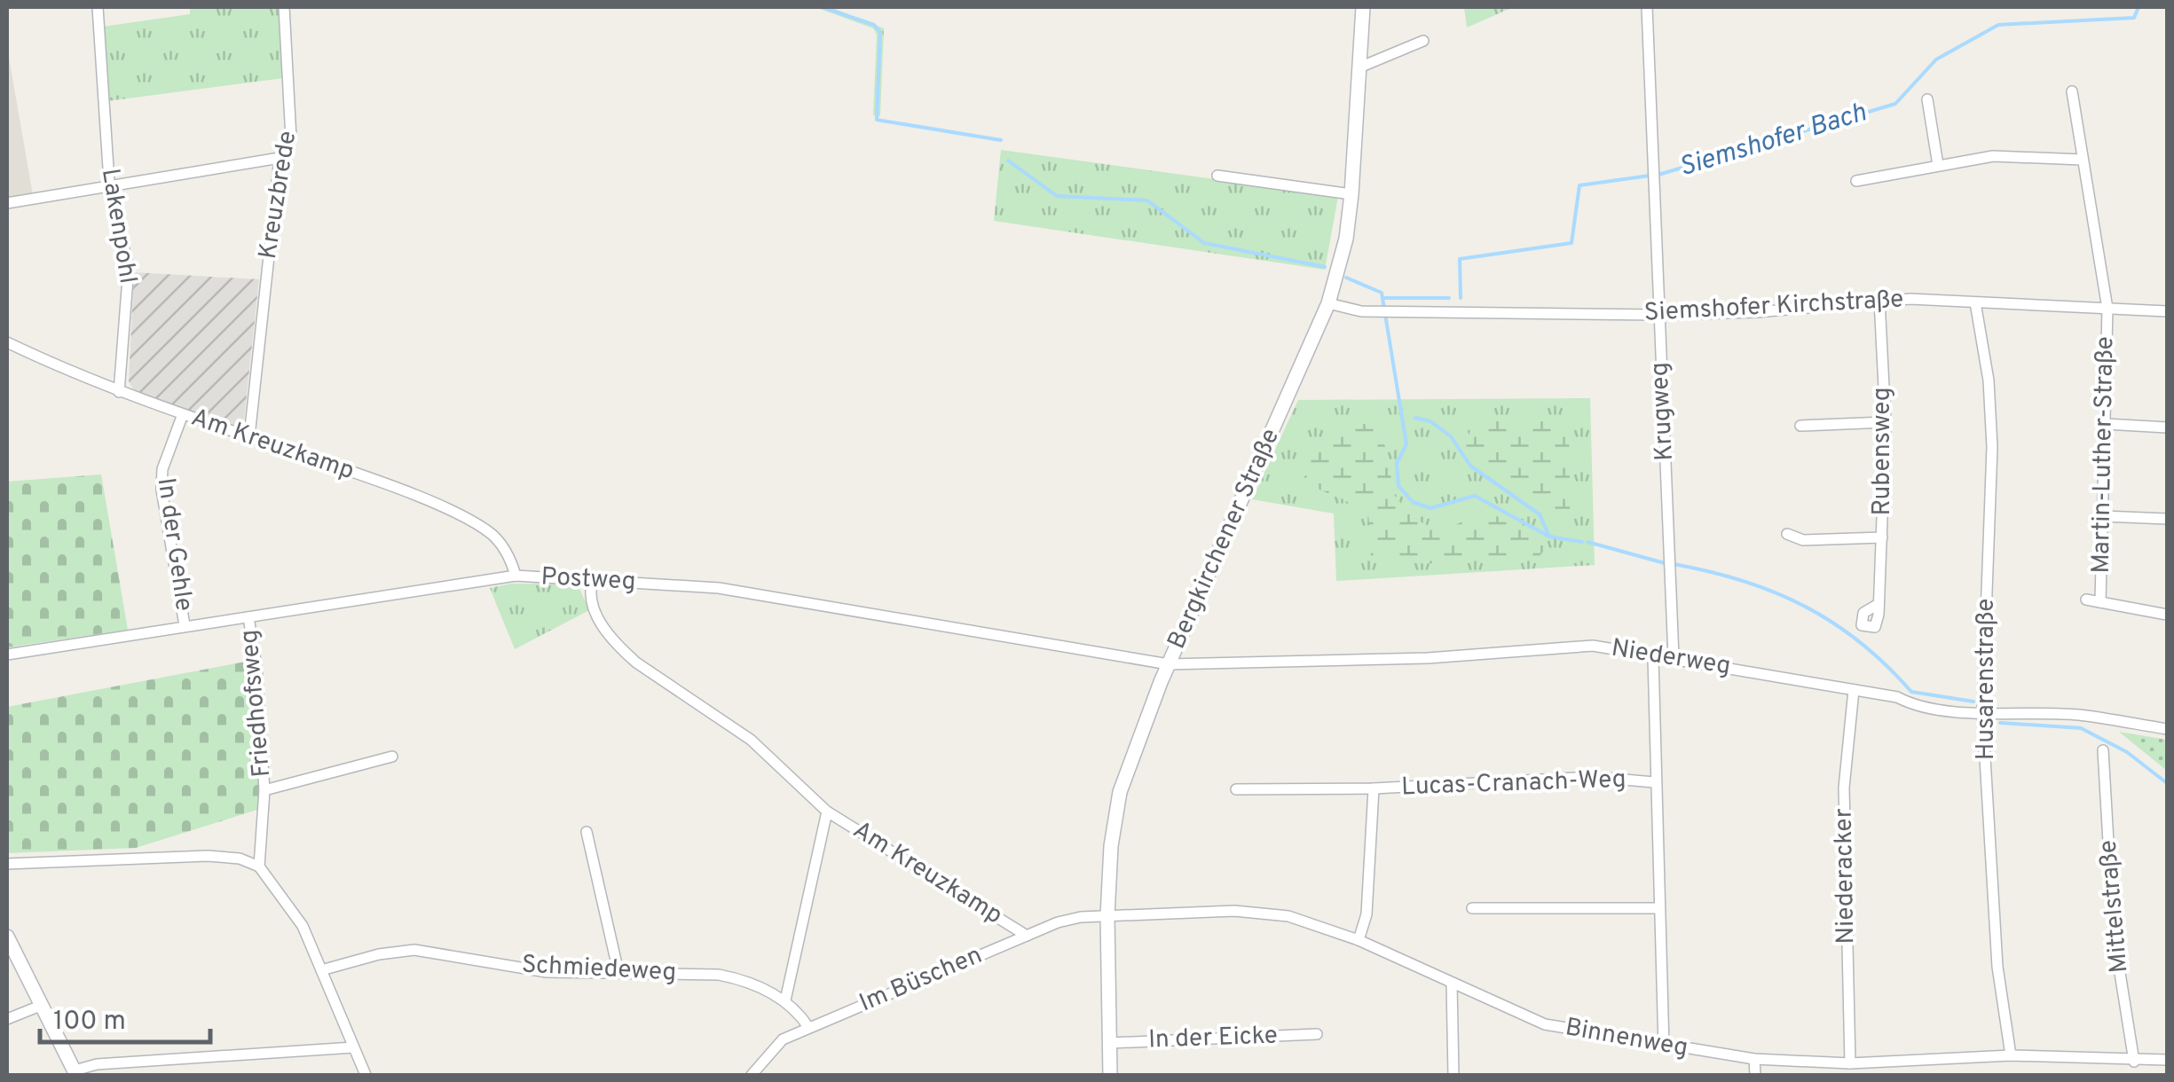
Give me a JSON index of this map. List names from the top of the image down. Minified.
{"streets":{"street":["Kreuzbrede","Lakenpohl","Siemshofer Kirchstraße","Krugweg","Am Kreuzkamp","Rubensweg","Martin-Luther-Straße","Bergkirchener Straße","In der Gehle","Postweg","Niederweg","Husarenstraße","Friedhofsweg","Lucas-Cranach-Weg","Niederacker","Mittelstraße","Schmiedeweg","Im Büschen","In der Eicke","Binnenweg"]},"crossings":[["Kreuzbrede","Am Kreuzkamp"],["Lakenpohl","Am Kreuzkamp"],["Siemshofer Kirchstraße","Krugweg"],["Siemshofer Kirchstraße","Rubensweg"],["Siemshofer Kirchstraße","Martin-Luther-Straße"],["Siemshofer Kirchstraße","Bergkirchener Straße"],["Siemshofer Kirchstraße","Husarenstraße"],["Krugweg","Niederweg"],["Am Kreuzkamp","In der Gehle"],["Am Kreuzkamp","Postweg"],["Am Kreuzkamp","Schmiedeweg"],["Am Kreuzkamp","Im Büschen"],["Bergkirchener Straße","Postweg"],["Bergkirchener Straße","Niederweg"],["Bergkirchener Straße","Im Büschen"],["Bergkirchener Straße","In der Eicke"],["Bergkirchener Straße","Binnenweg"],["In der Gehle","Postweg"],["Postweg","Niederweg"],["Postweg","Friedhofsweg"],["Niederweg","Husarenstraße"],["Niederweg","Niederacker"],["Husarenstraße","Binnenweg"],["Lucas-Cranach-Weg","Binnenweg"],["Niederacker","Binnenweg"],["Mittelstraße","Binnenweg"],["Schmiedeweg","Im Büschen"],["Im Büschen","Binnenweg"]],"water":["Siemshofer Bach"],"scale_bar":"100 m"}
